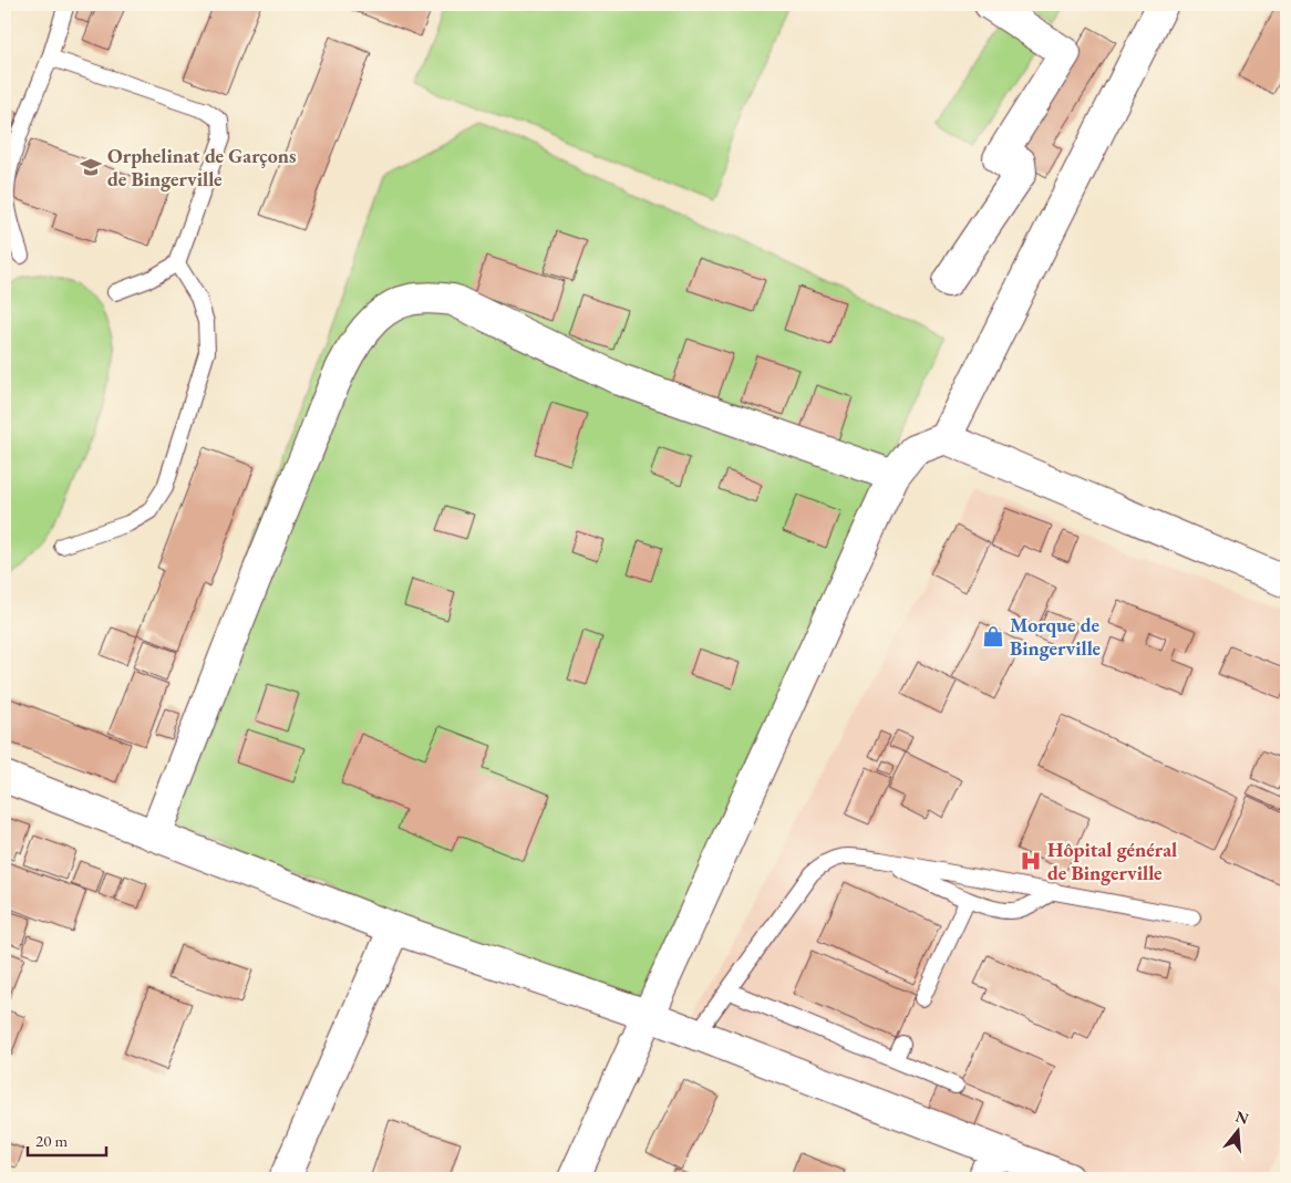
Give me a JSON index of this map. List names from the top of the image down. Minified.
{"places":{"school or university":["Orphelinat de Garçons de Bingerville"],"shop":["Morque de Bingerville"],"hospital":["Hôpital général de Bingerville"]},"scale_bar":"20 m","north":"top"}
